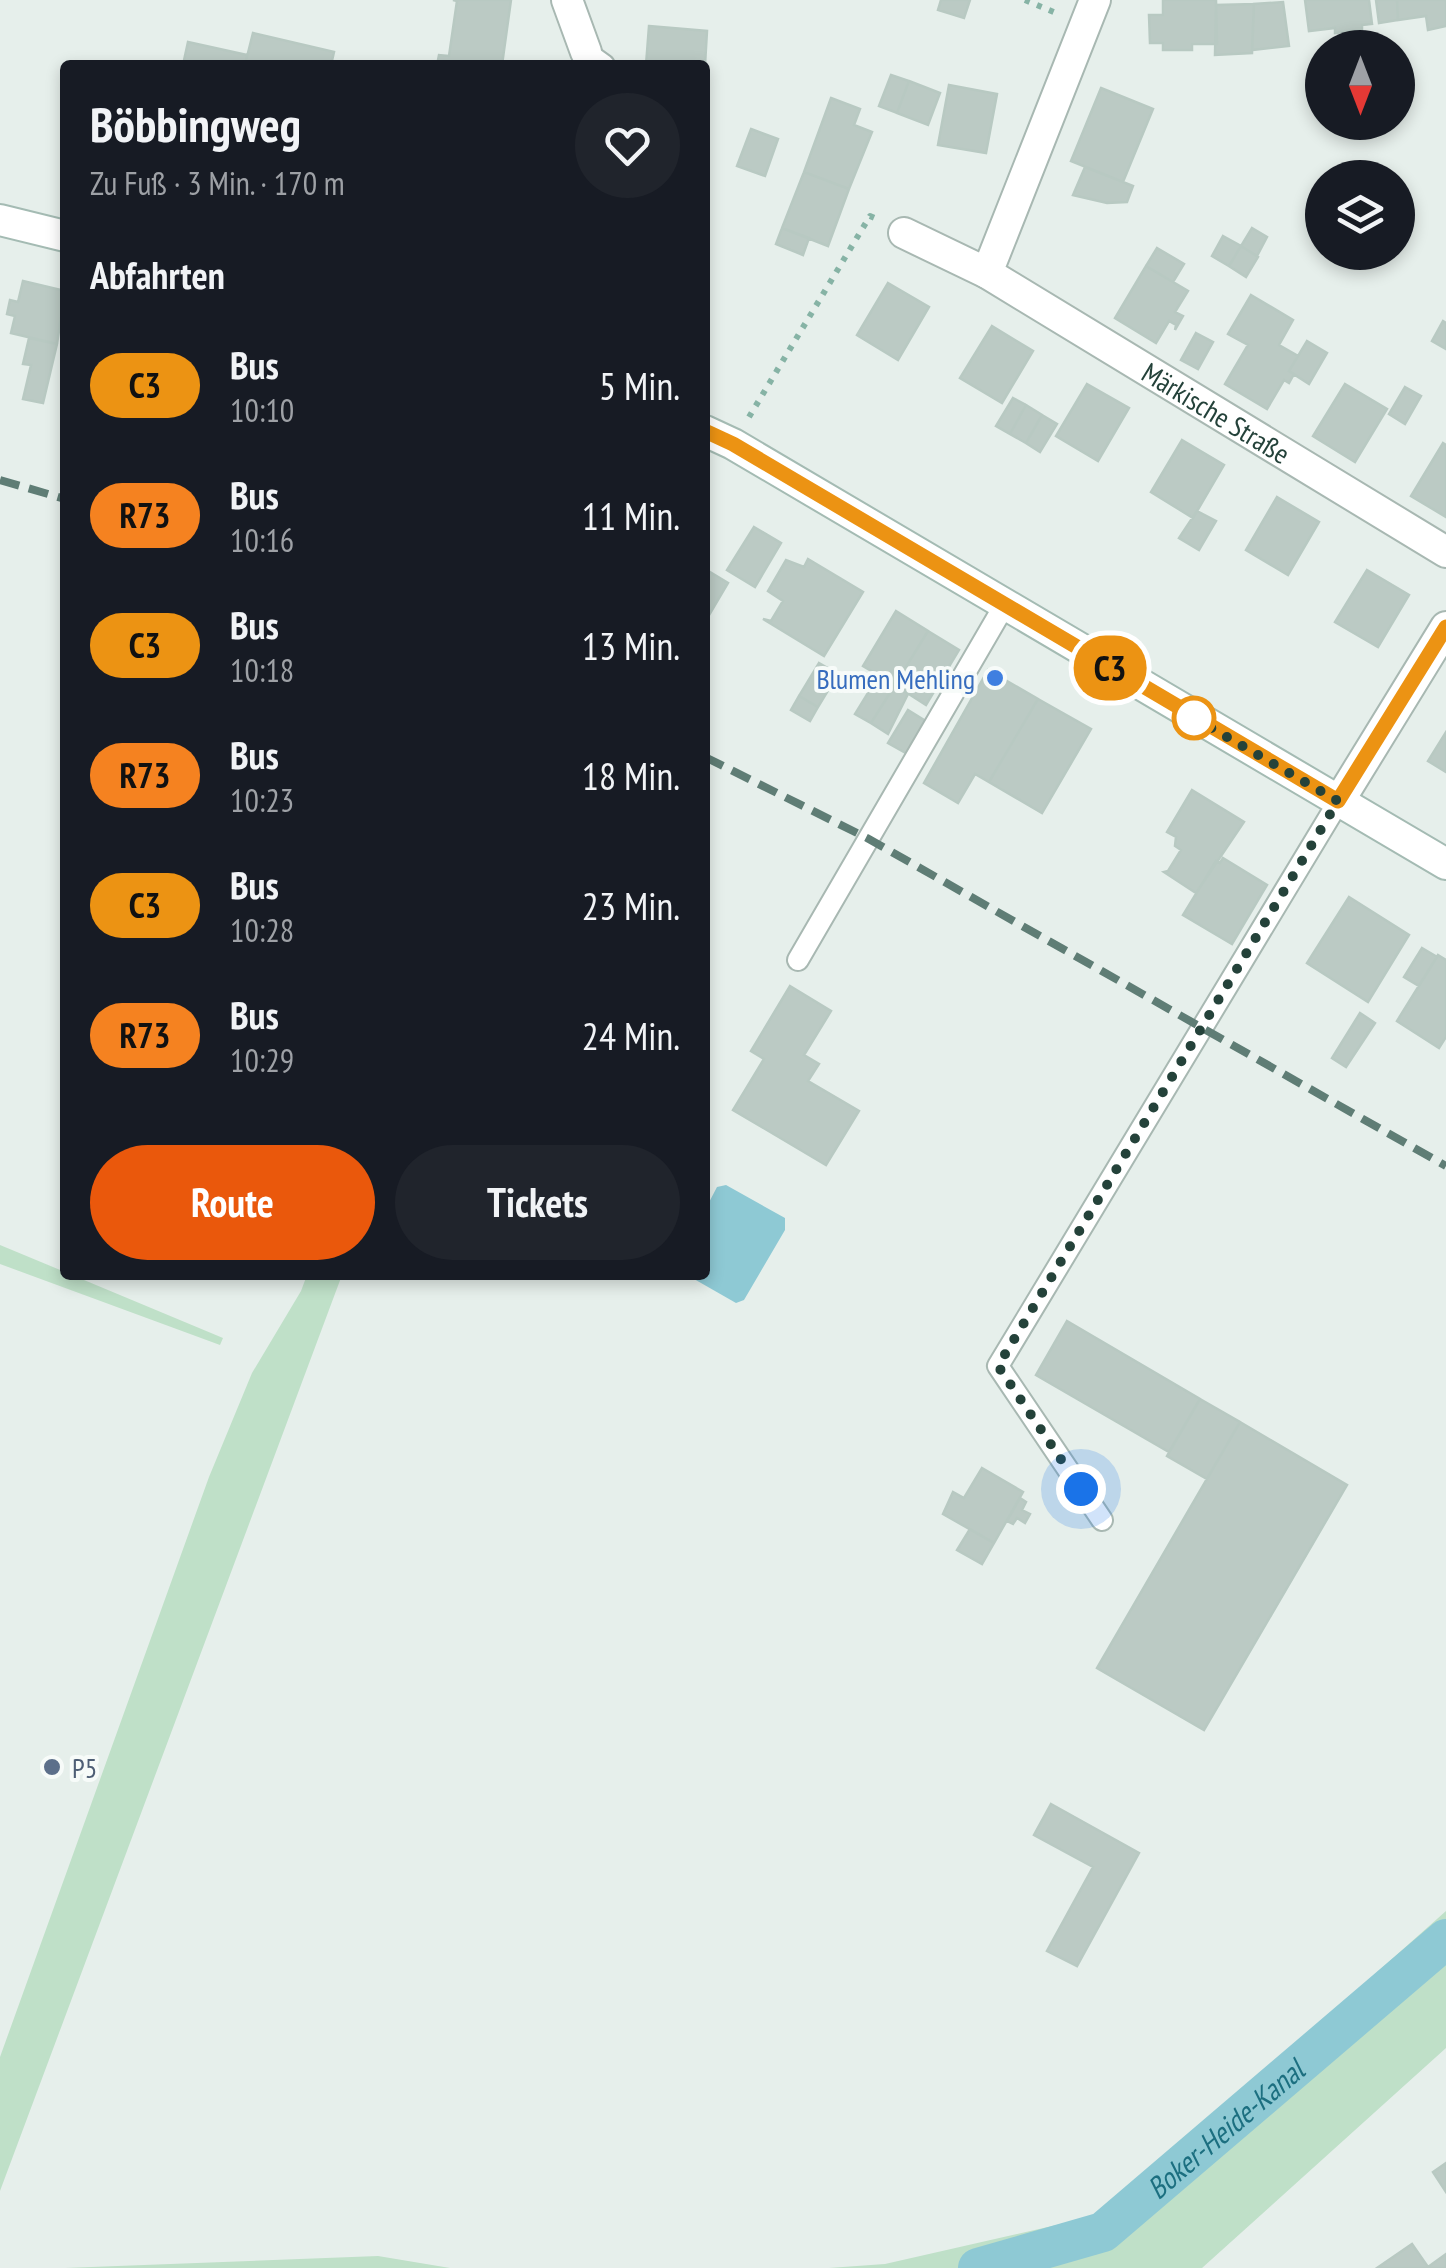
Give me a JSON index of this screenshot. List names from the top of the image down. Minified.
{"streets":{"street":["Märkische Straße"]},"water":["Boker-Heide-Kanal"],"places":["Blumen Mehling","P5"],"lines":["bus line C3"],"north":"bottom","page":{"on_map":"C3","heading":[["Böbbingweg","Zu Fuß · 3 Min. · 170 m"],"Abfahrten"],"list":[{"mark":"C3","name":"Bus","note":"10:10","value":"5 Min."},{"mark":"R73","name":"Bus","note":"10:16","value":"11 Min."},{"mark":"C3","name":"Bus","note":"10:18","value":"13 Min."},{"mark":"R73","name":"Bus","note":"10:23","value":"18 Min."},{"mark":"C3","name":"Bus","note":"10:28","value":"23 Min."},{"mark":"R73","name":"Bus","note":"10:29","value":"24 Min."}],"buttons":["Route","Tickets"]}}
